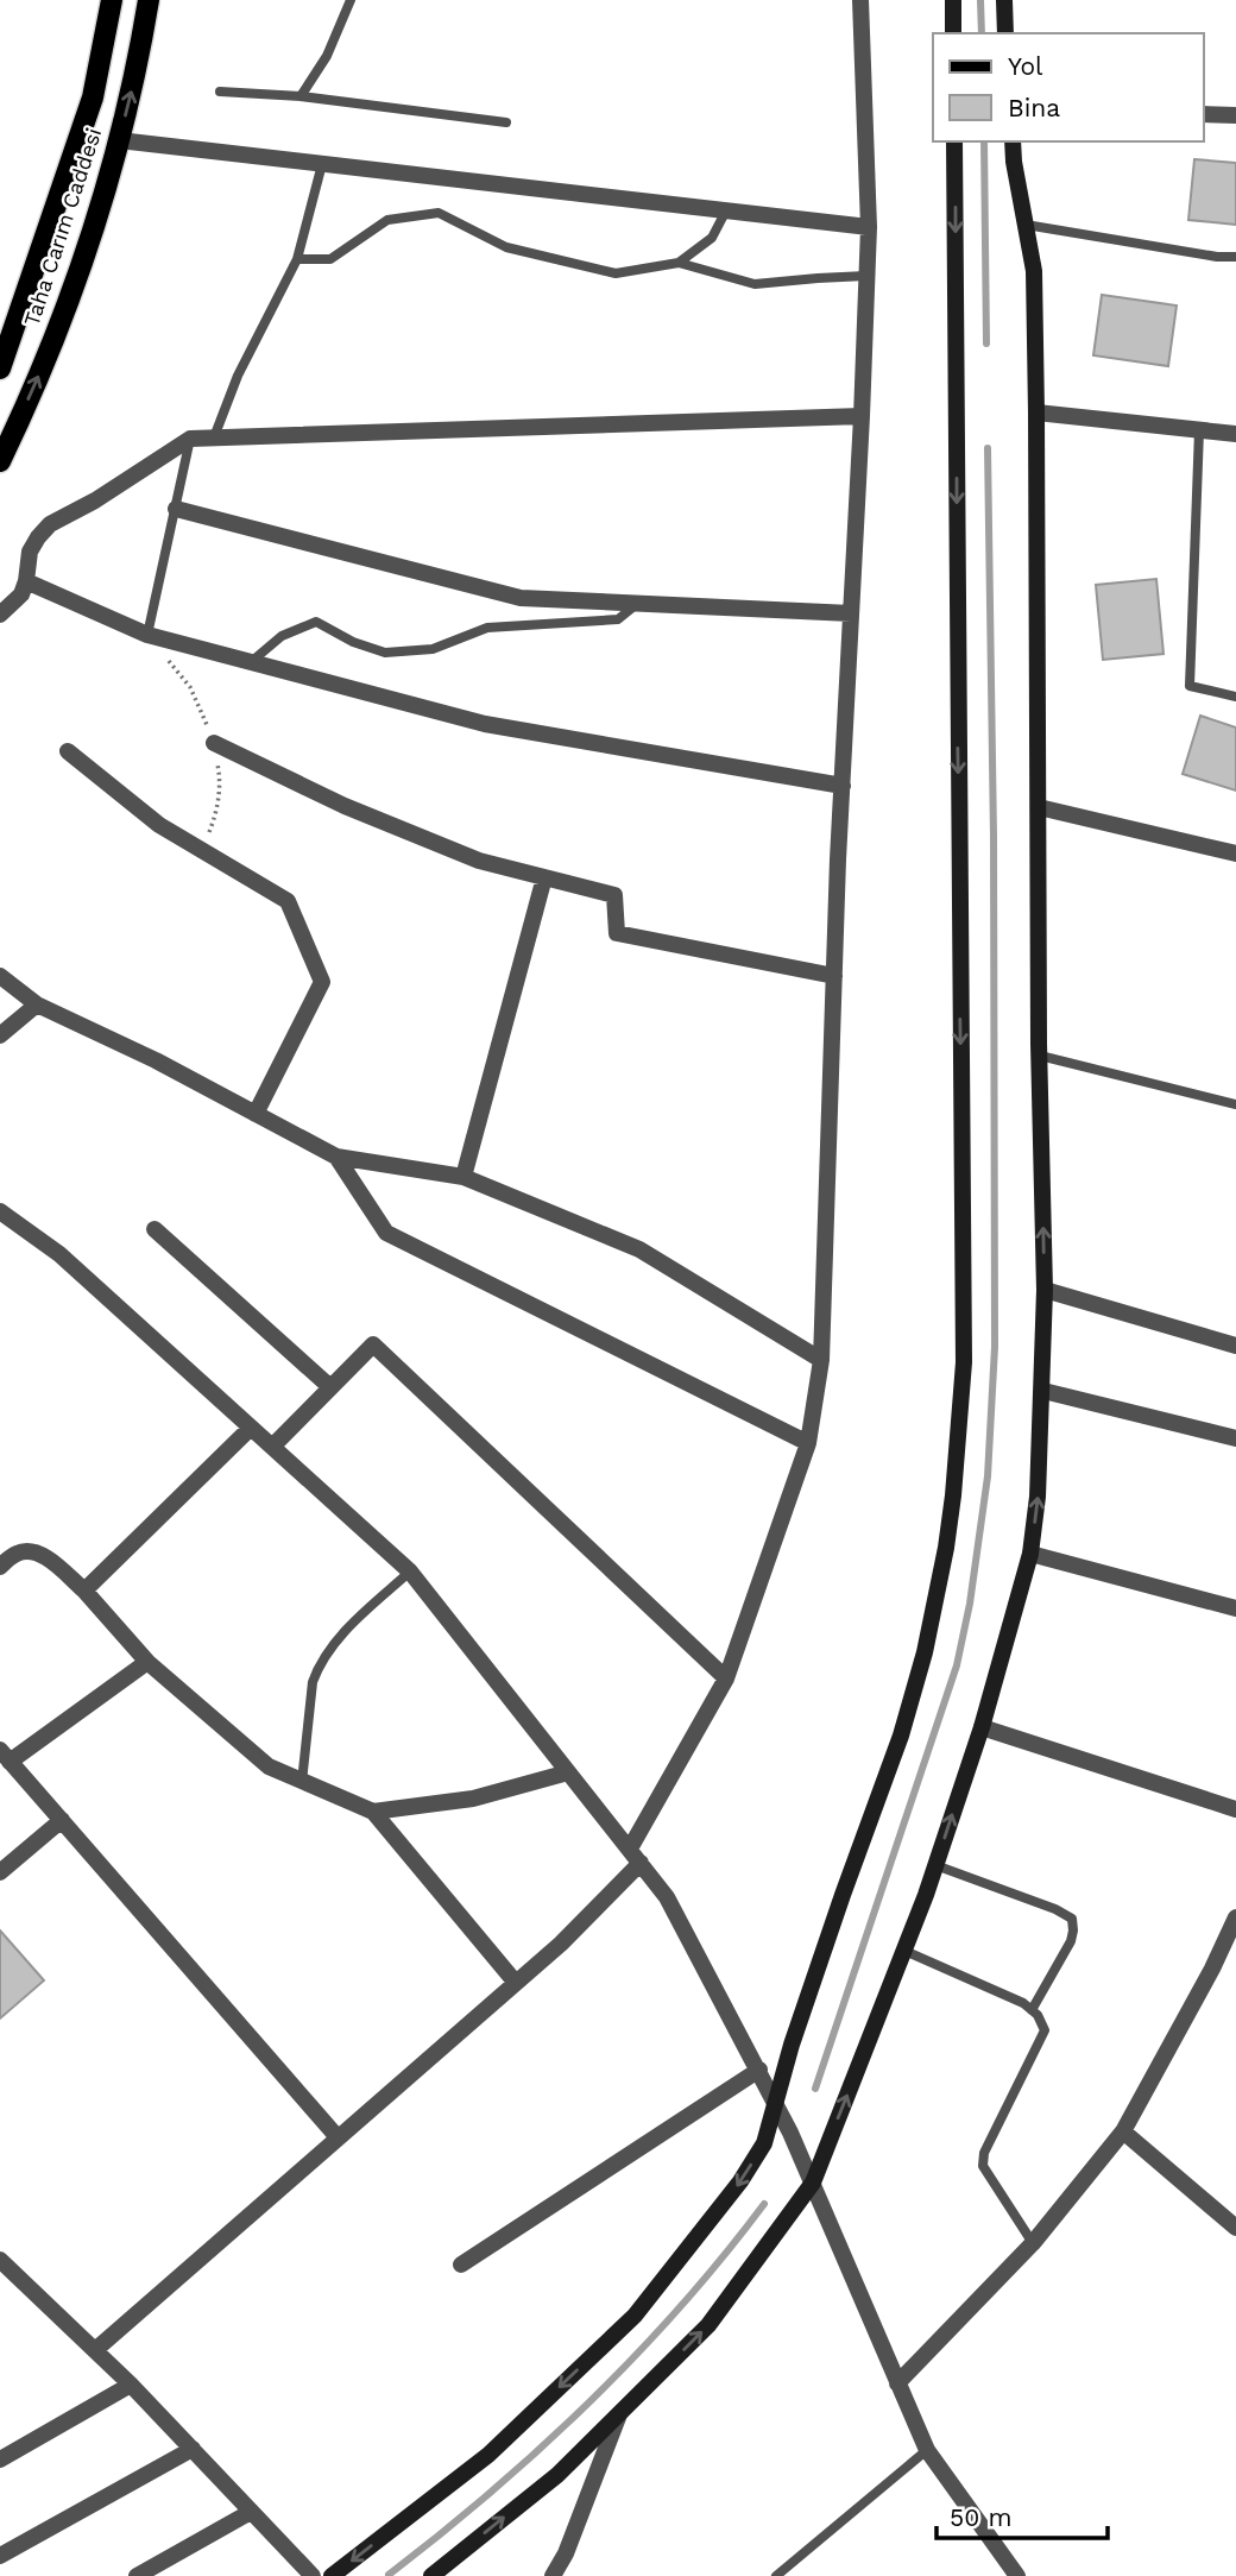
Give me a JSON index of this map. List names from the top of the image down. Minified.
{"streets":{"main road":["Taha Carım Caddesi"]},"legend":["Yol","Bina"],"scale_bar":"50 m"}
